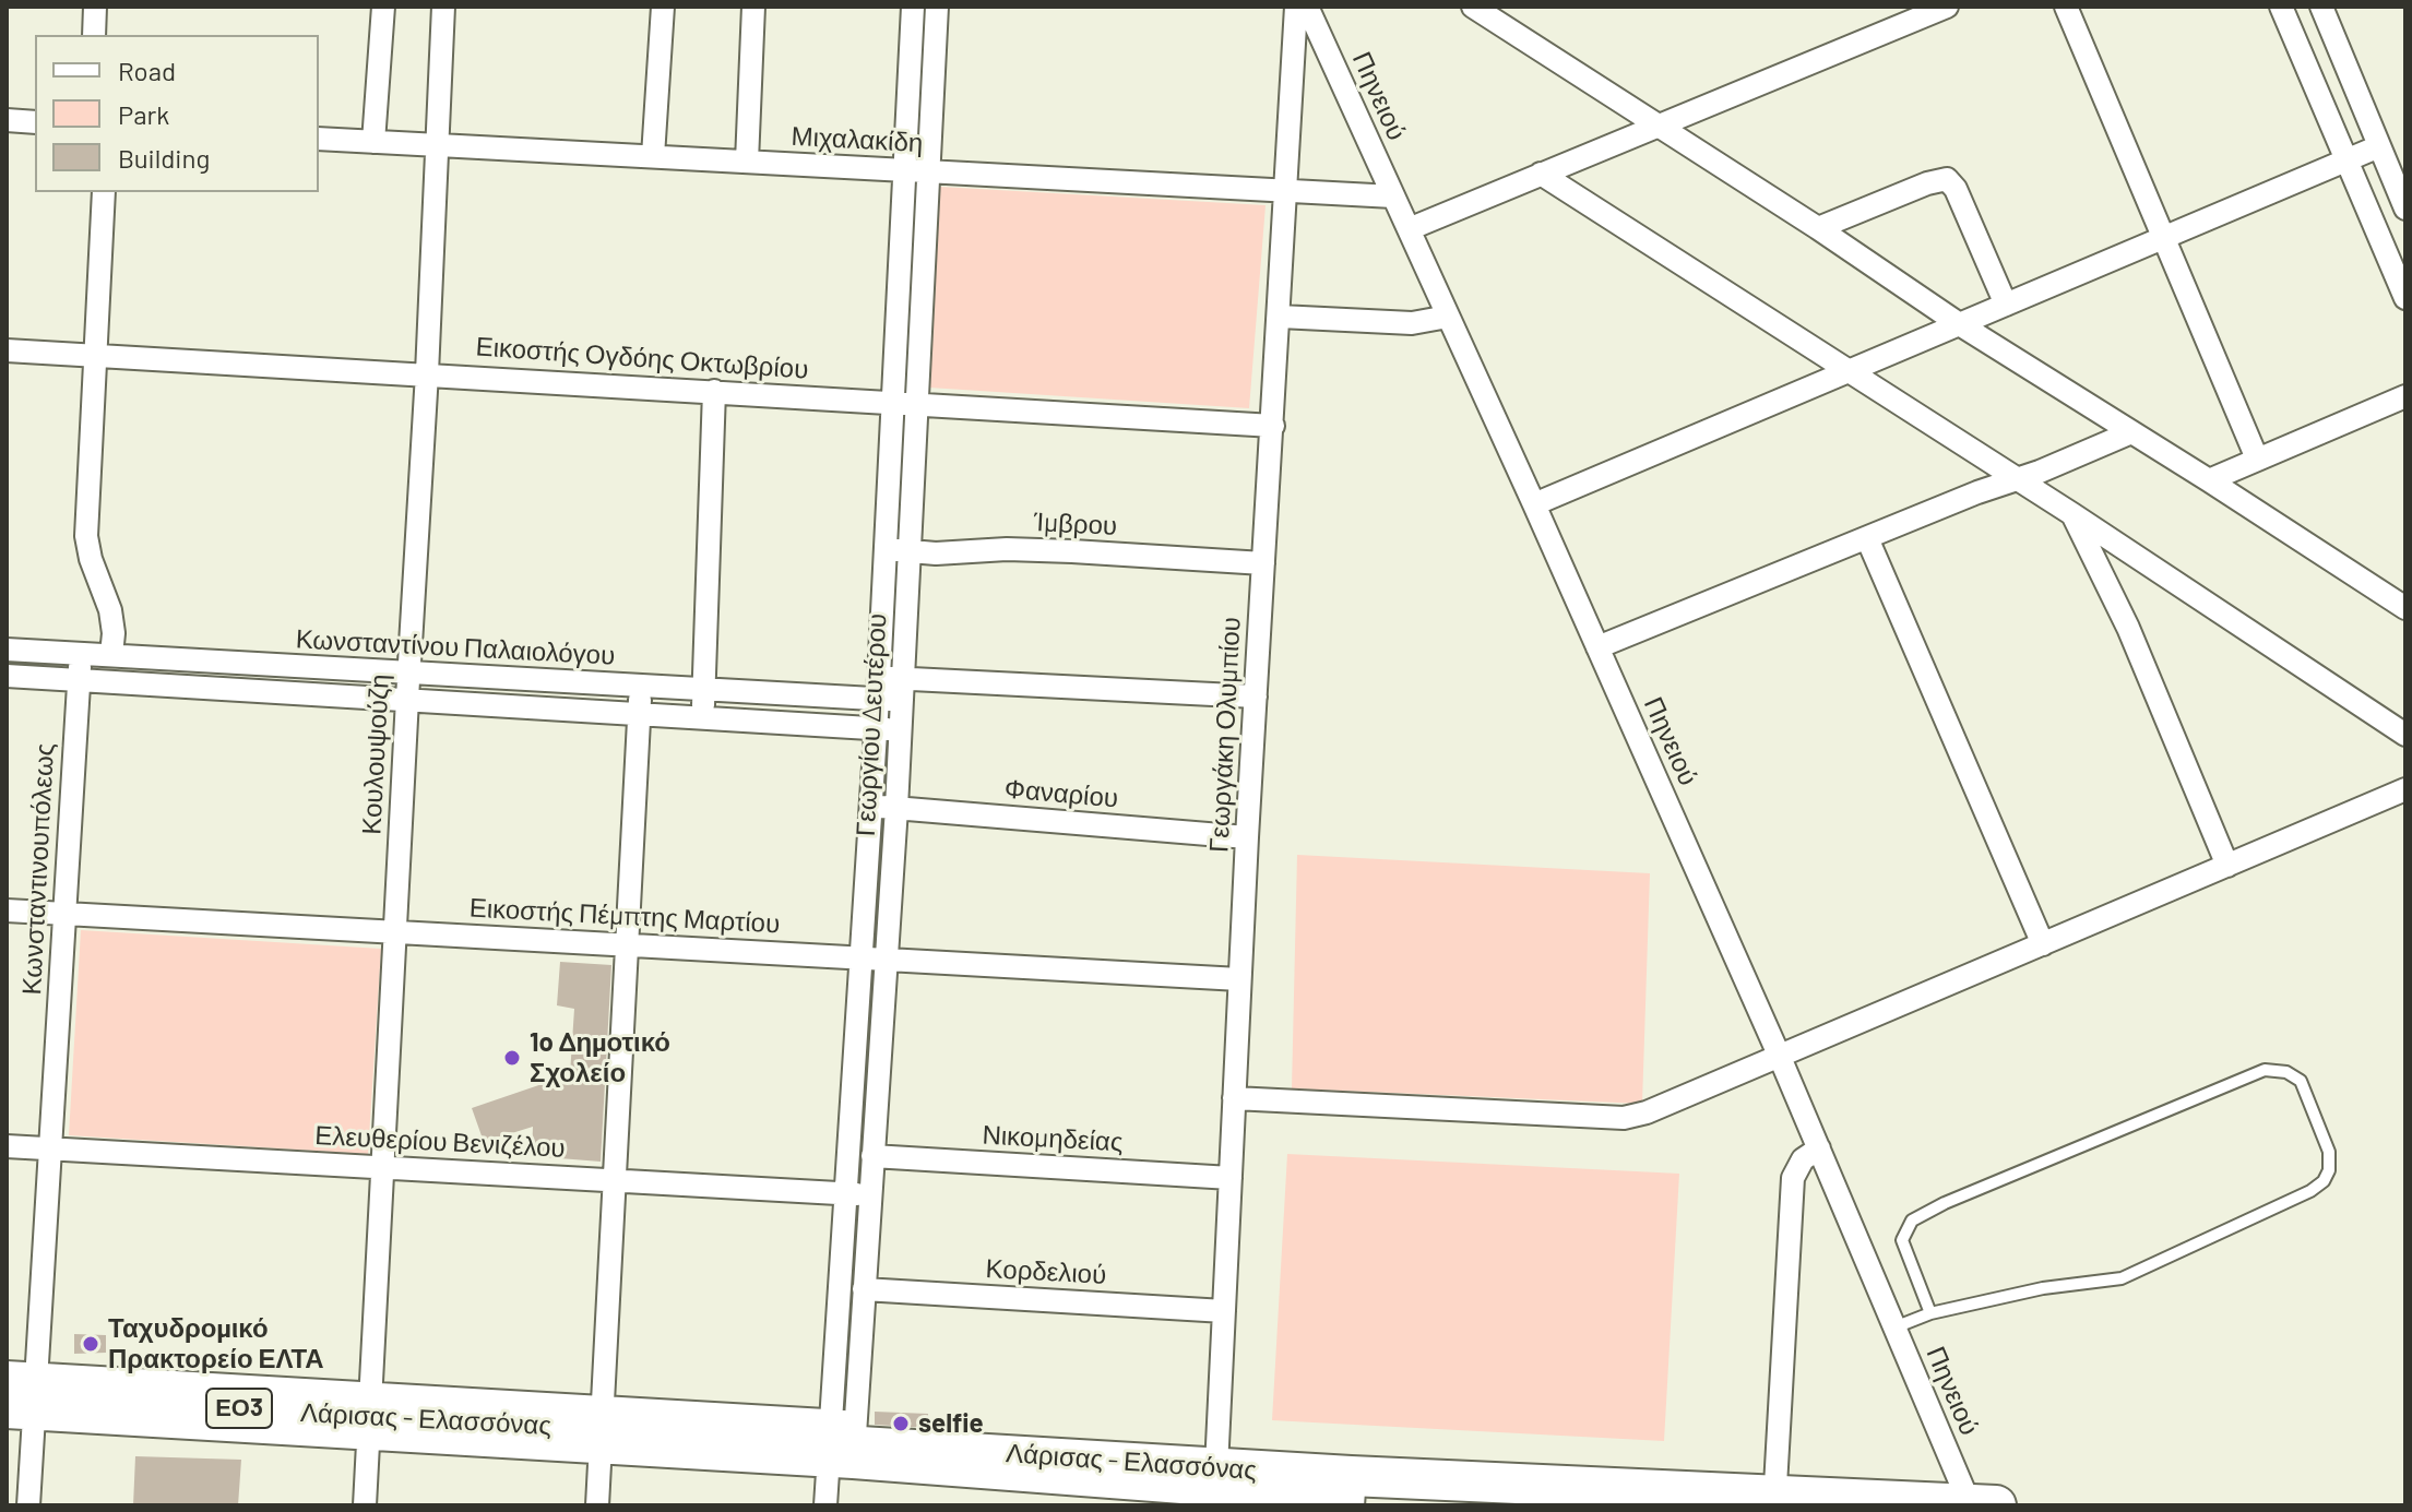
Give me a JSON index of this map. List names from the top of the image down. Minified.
{"streets":{"highway":["ΕΟ3","Λάρισας - Ελασσόνας"],"street":["Πηνειού","Μιχαλακίδη","Εικοστής Ογδόης Οκτωβρίου","Ίμβρου","Κωνσταντίνου Παλαιολόγου","Γεωργίου Δευτέρου","Γεωργάκη Ολυμπίου","Κουλουψούζη","Φαναρίου","Κωνσταντινουπόλεως","Εικοστής Πέμπτης Μαρτίου","Νικομηδείας","Ελευθερίου Βενιζέλου","Κορδελιού"]},"crossings":[["Πηνειού","Μιχαλακίδη"],["Πηνειού","Λάρισας - Ελασσόνας"],["Μιχαλακίδη","Γεωργίου Δευτέρου"],["Μιχαλακίδη","Γεωργάκη Ολυμπίου"],["Μιχαλακίδη","Κουλουψούζη"],["Εικοστής Ογδόης Οκτωβρίου","Γεωργίου Δευτέρου"],["Εικοστής Ογδόης Οκτωβρίου","Γεωργάκη Ολυμπίου"],["Εικοστής Ογδόης Οκτωβρίου","Κουλουψούζη"],["Ίμβρου","Γεωργίου Δευτέρου"],["Ίμβρου","Γεωργάκη Ολυμπίου"],["Κωνσταντίνου Παλαιολόγου","Γεωργίου Δευτέρου"],["Κωνσταντίνου Παλαιολόγου","Γεωργάκη Ολυμπίου"],["Κωνσταντίνου Παλαιολόγου","Κουλουψούζη"],["Κωνσταντίνου Παλαιολόγου","Κωνσταντινουπόλεως"],["Γεωργίου Δευτέρου","Φαναρίου"],["Γεωργίου Δευτέρου","Εικοστής Πέμπτης Μαρτίου"],["Γεωργίου Δευτέρου","Νικομηδείας"],["Γεωργίου Δευτέρου","Ελευθερίου Βενιζέλου"],["Γεωργίου Δευτέρου","Κορδελιού"],["Γεωργίου Δευτέρου","Λάρισας - Ελασσόνας"],["Γεωργάκη Ολυμπίου","Φαναρίου"],["Γεωργάκη Ολυμπίου","Εικοστής Πέμπτης Μαρτίου"],["Γεωργάκη Ολυμπίου","Νικομηδείας"],["Γεωργάκη Ολυμπίου","Κορδελιού"],["Γεωργάκη Ολυμπίου","Λάρισας - Ελασσόνας"],["Κουλουψούζη","Εικοστής Πέμπτης Μαρτίου"],["Κουλουψούζη","Ελευθερίου Βενιζέλου"],["Κουλουψούζη","Λάρισας - Ελασσόνας"],["Κωνσταντινουπόλεως","Εικοστής Πέμπτης Μαρτίου"],["Κωνσταντινουπόλεως","Ελευθερίου Βενιζέλου"],["Κωνσταντινουπόλεως","Λάρισας - Ελασσόνας"]],"places":["1o Δημοτικό Σχολείο","Ταχυδρομικό Πρακτορείο ΕΛΤΑ","selfie"],"legend":["Road","Park","Building"]}
